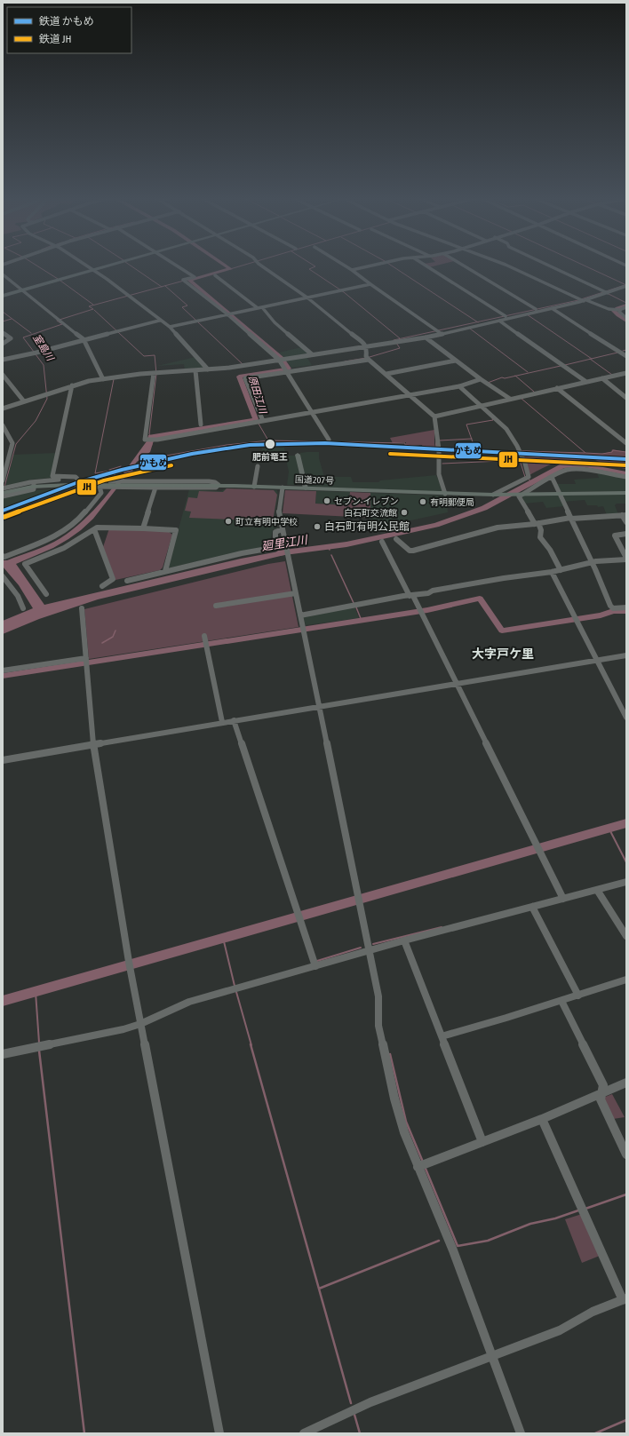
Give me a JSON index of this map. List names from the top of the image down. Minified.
{"streets":{"highway":["国道207号"]},"districts":["大字戸ケ里"],"water":["室島川","原田江川","廻里江川"],"places":["肥前竜王","セブン-イレブン","有明郵便局","白石町交流館","町立有明中学校","白石町有明公民館"],"lines":["rail line かもめ","rail line JH"],"legend":["鉄道 かもめ","鉄道 JH"]}
